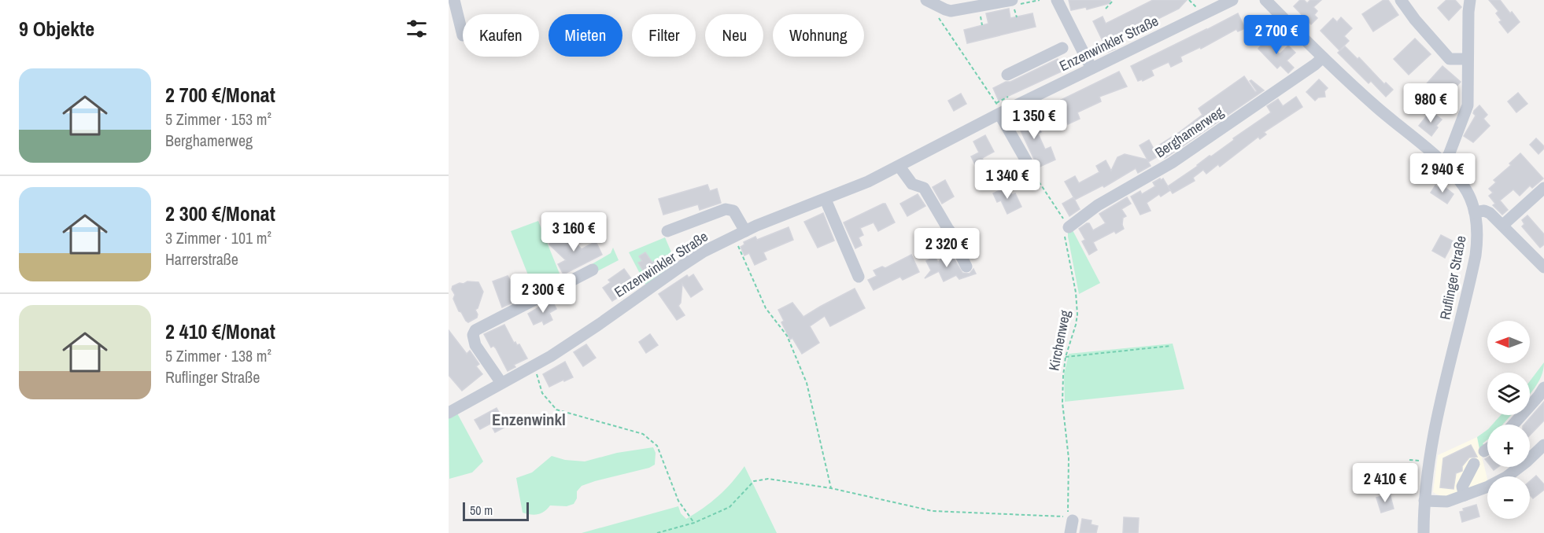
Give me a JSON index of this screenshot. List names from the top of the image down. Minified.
{"streets":{"street":["Enzenwinkler Straße","Berghamerweg","Ruflinger Straße"],"path":["Kirchenweg"]},"crossings":[["Berghamerweg","Ruflinger Straße"],["Berghamerweg","Kirchenweg"]],"districts":["Enzenwinkl"],"scale_bar":"50 m","north":"left","page":{"heading":"9 Objekte","chip":["Kaufen","Mieten","Filter","Neu","Wohnung"],"price":["2 700 €","980 €","1 350 €","2 940 €","1 340 €","3 160 €","2 320 €","2 300 €","2 410 €"],"list":[{"name":"2 700 €/Monat","note":"5 Zimmer · 153 m² · Berghamerweg"},{"name":"2 300 €/Monat","note":"3 Zimmer · 101 m² · Harrerstraße"},{"name":"2 410 €/Monat","note":"5 Zimmer · 138 m² · Ruflinger Straße"}],"map_buttons":["+","−"],"scale":"50 m"}}
